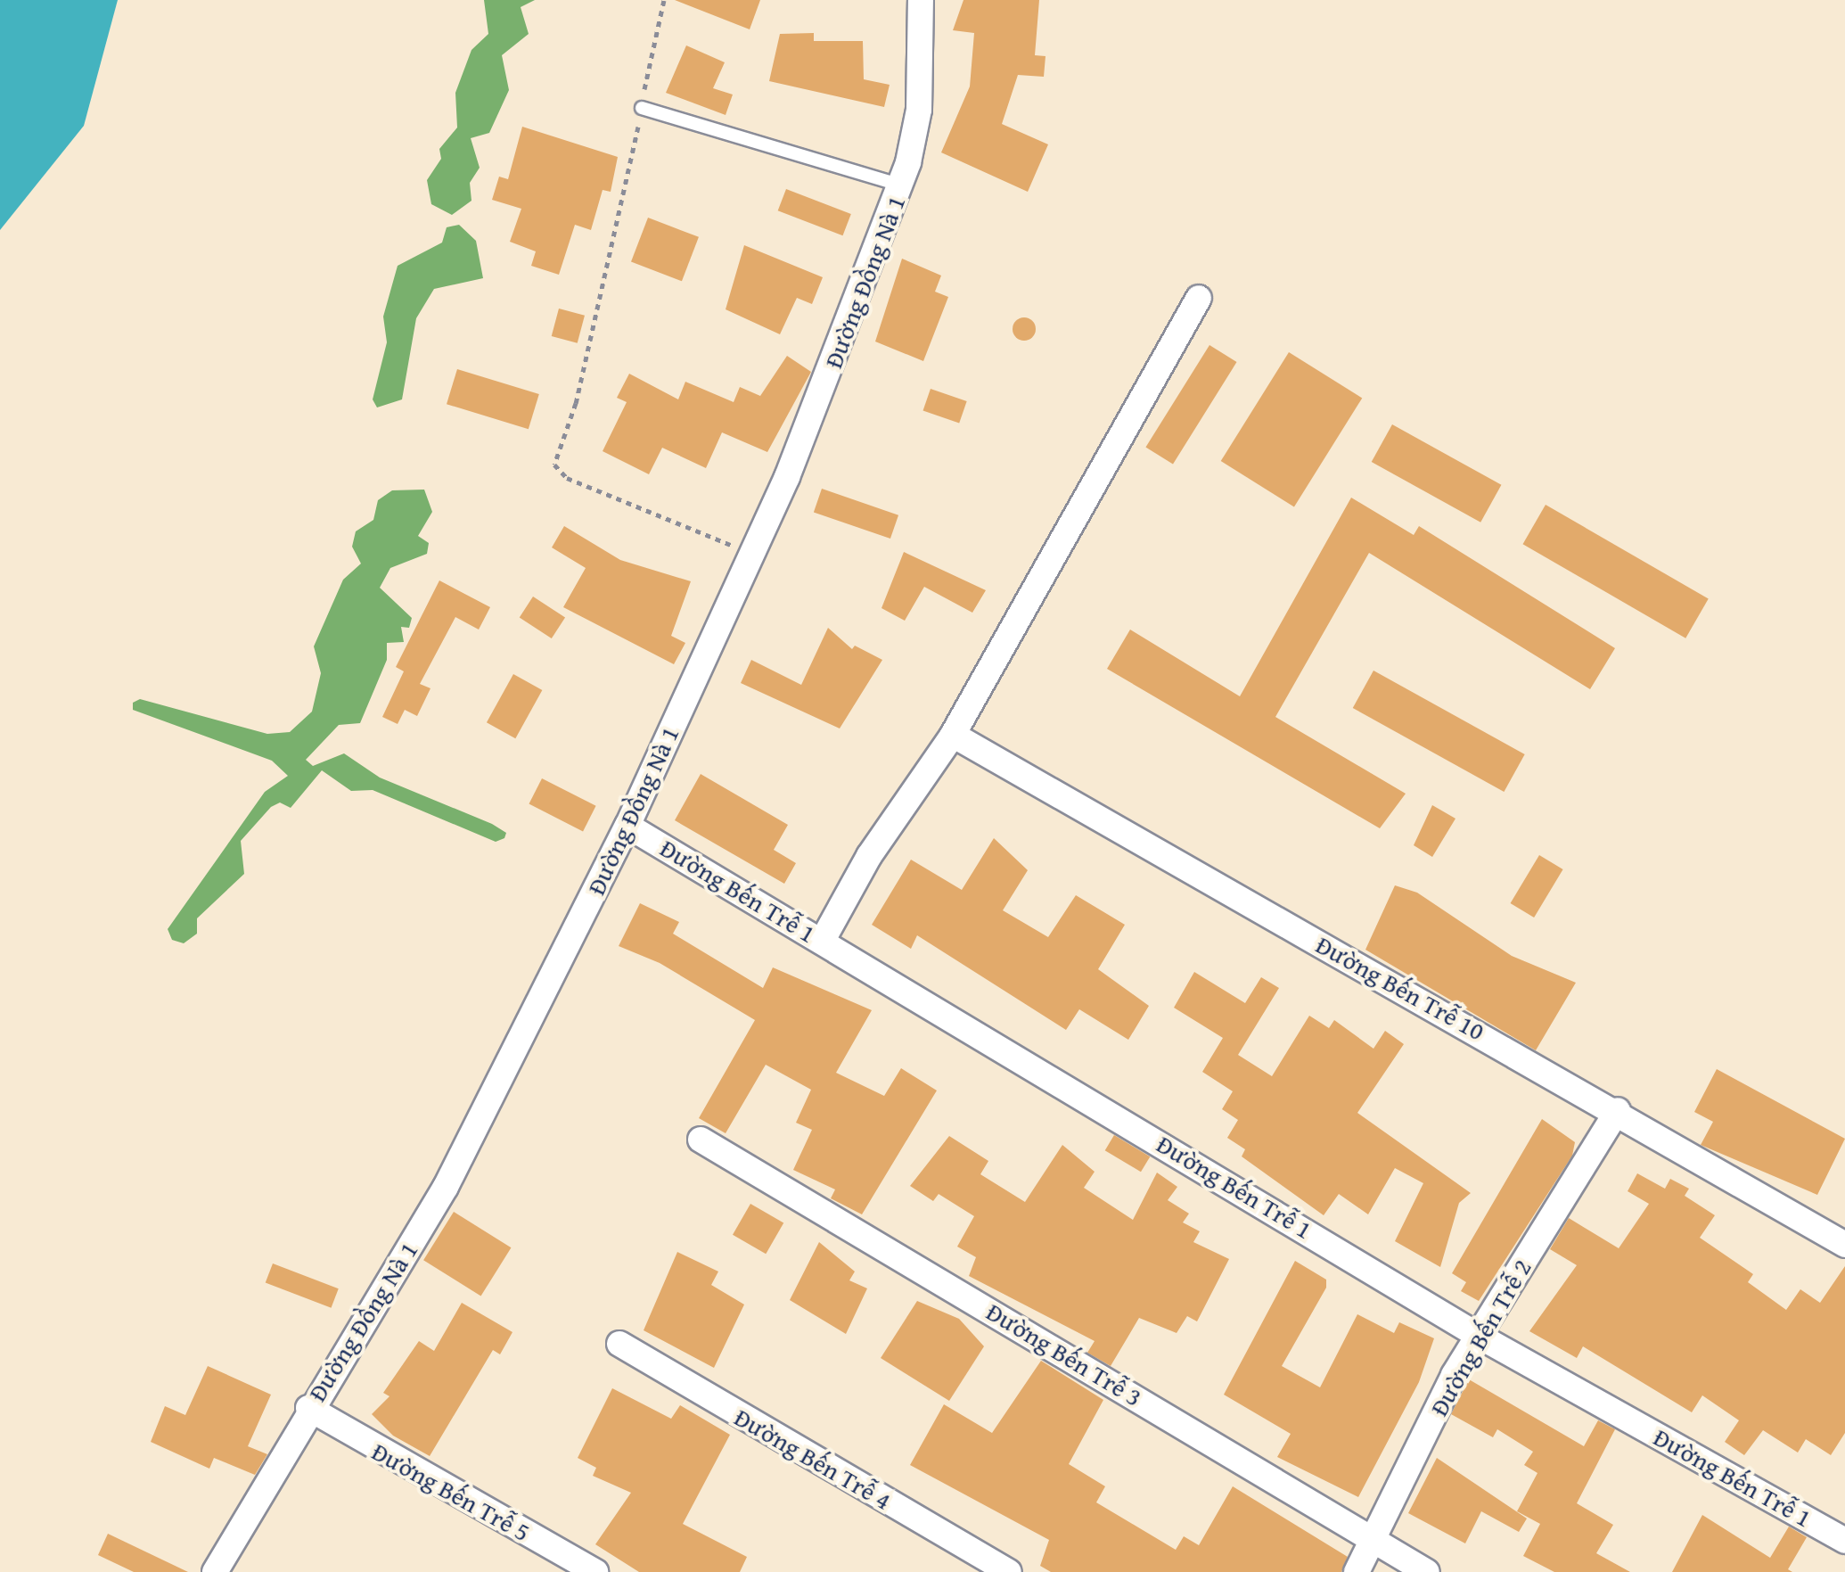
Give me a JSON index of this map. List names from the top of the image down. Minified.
{"streets":{"street":["Đường Đồng Nà 1","Đường Bến Trễ 1","Đường Bến Trễ 10","Đường Bến Trễ 2","Đường Bến Trễ 3","Đường Bến Trễ 4","Đường Bến Trễ 5"]},"crossings":[["Đường Đồng Nà 1","Đường Bến Trễ 1"],["Đường Đồng Nà 1","Đường Bến Trễ 5"],["Đường Bến Trễ 1","Đường Bến Trễ 2"],["Đường Bến Trễ 10","Đường Bến Trễ 2"],["Đường Bến Trễ 2","Đường Bến Trễ 3"]]}
